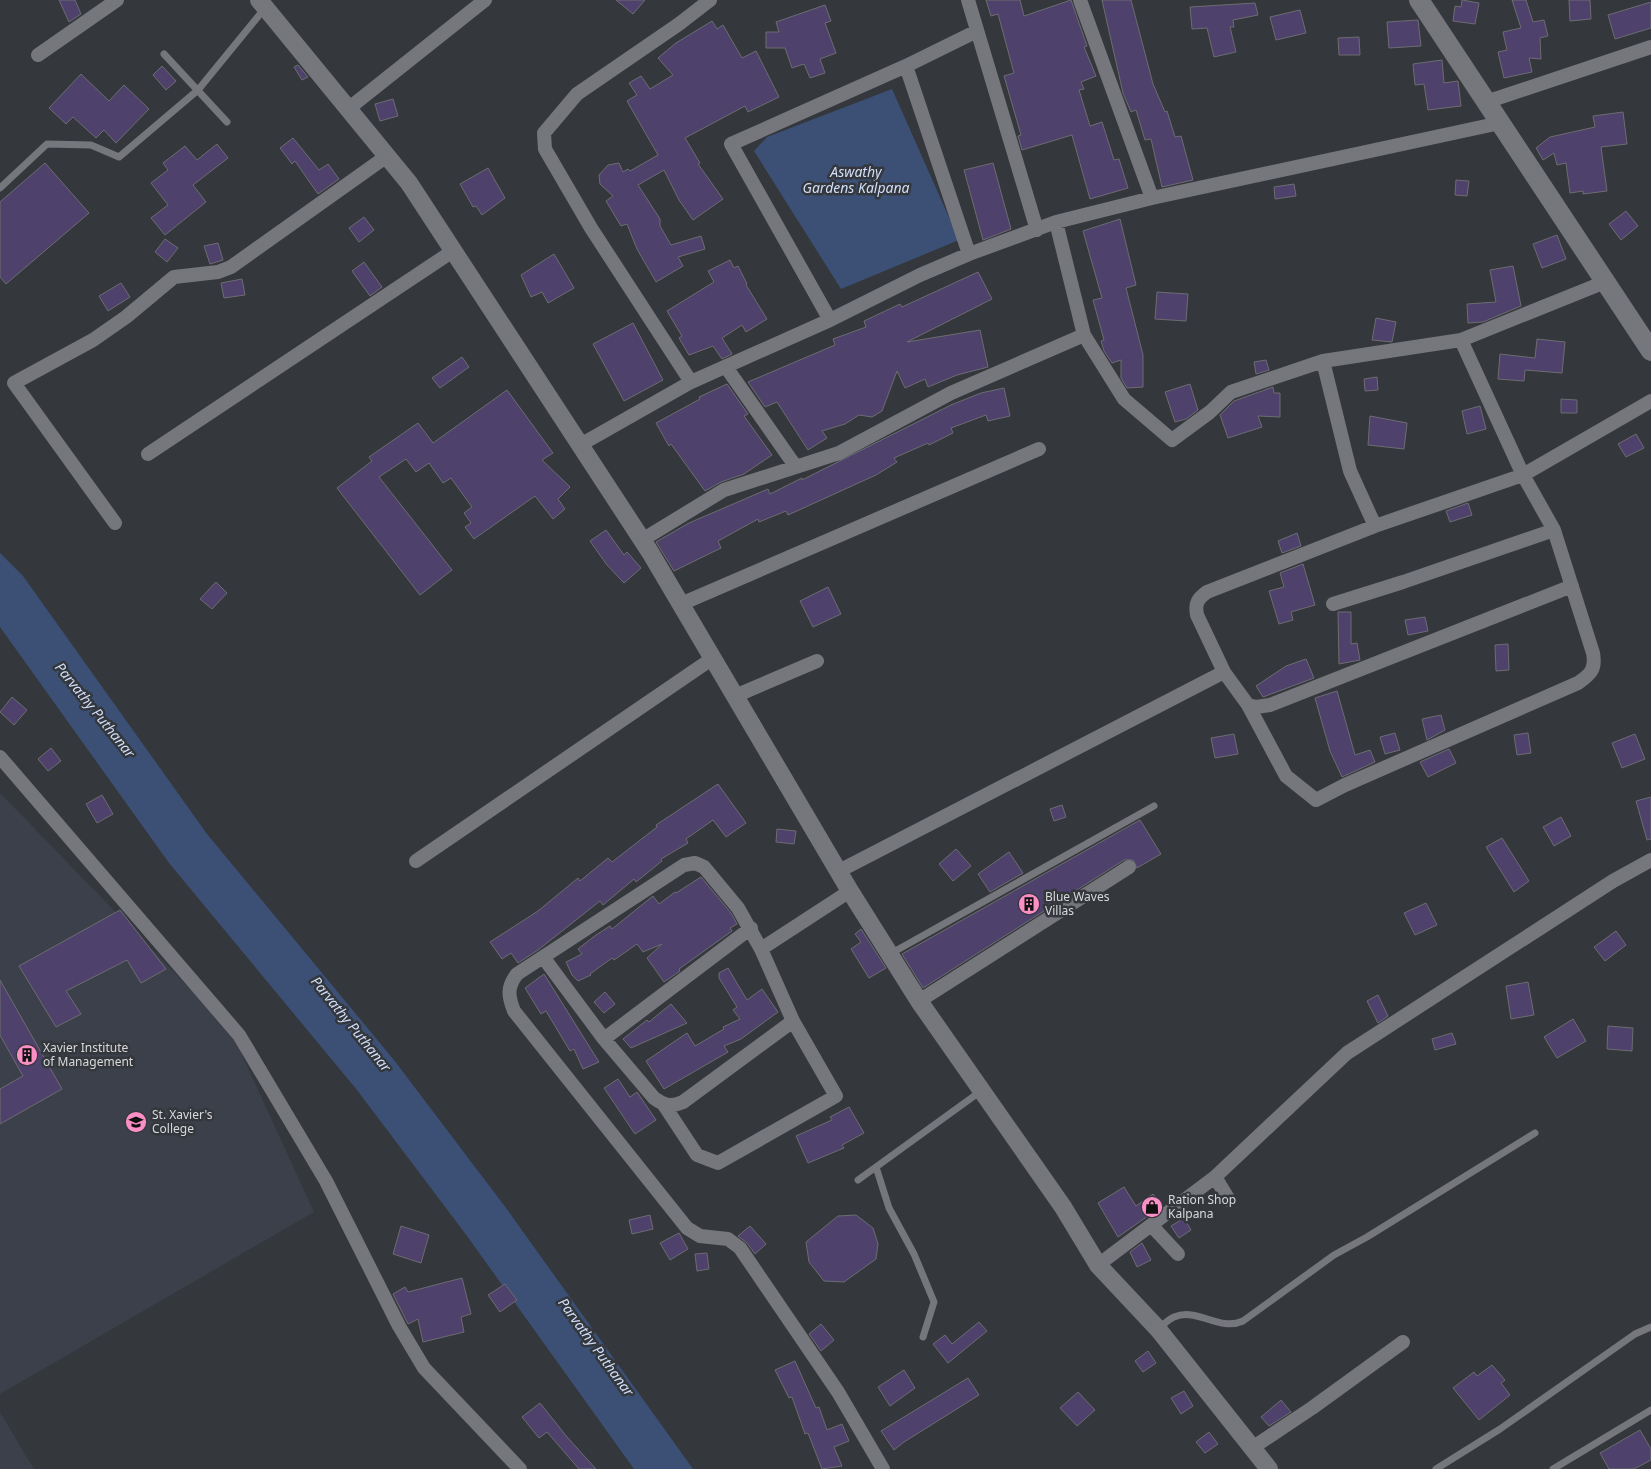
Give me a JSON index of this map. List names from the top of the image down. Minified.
{"water":["Aswathy Gardens Kalpana","Parvathy Puthanar"],"places":{"building":["Blue Waves Villas","Xavier Institute of Management"],"school or university":["St. Xavier's College"],"shop":["Ration Shop Kalpana"]}}
